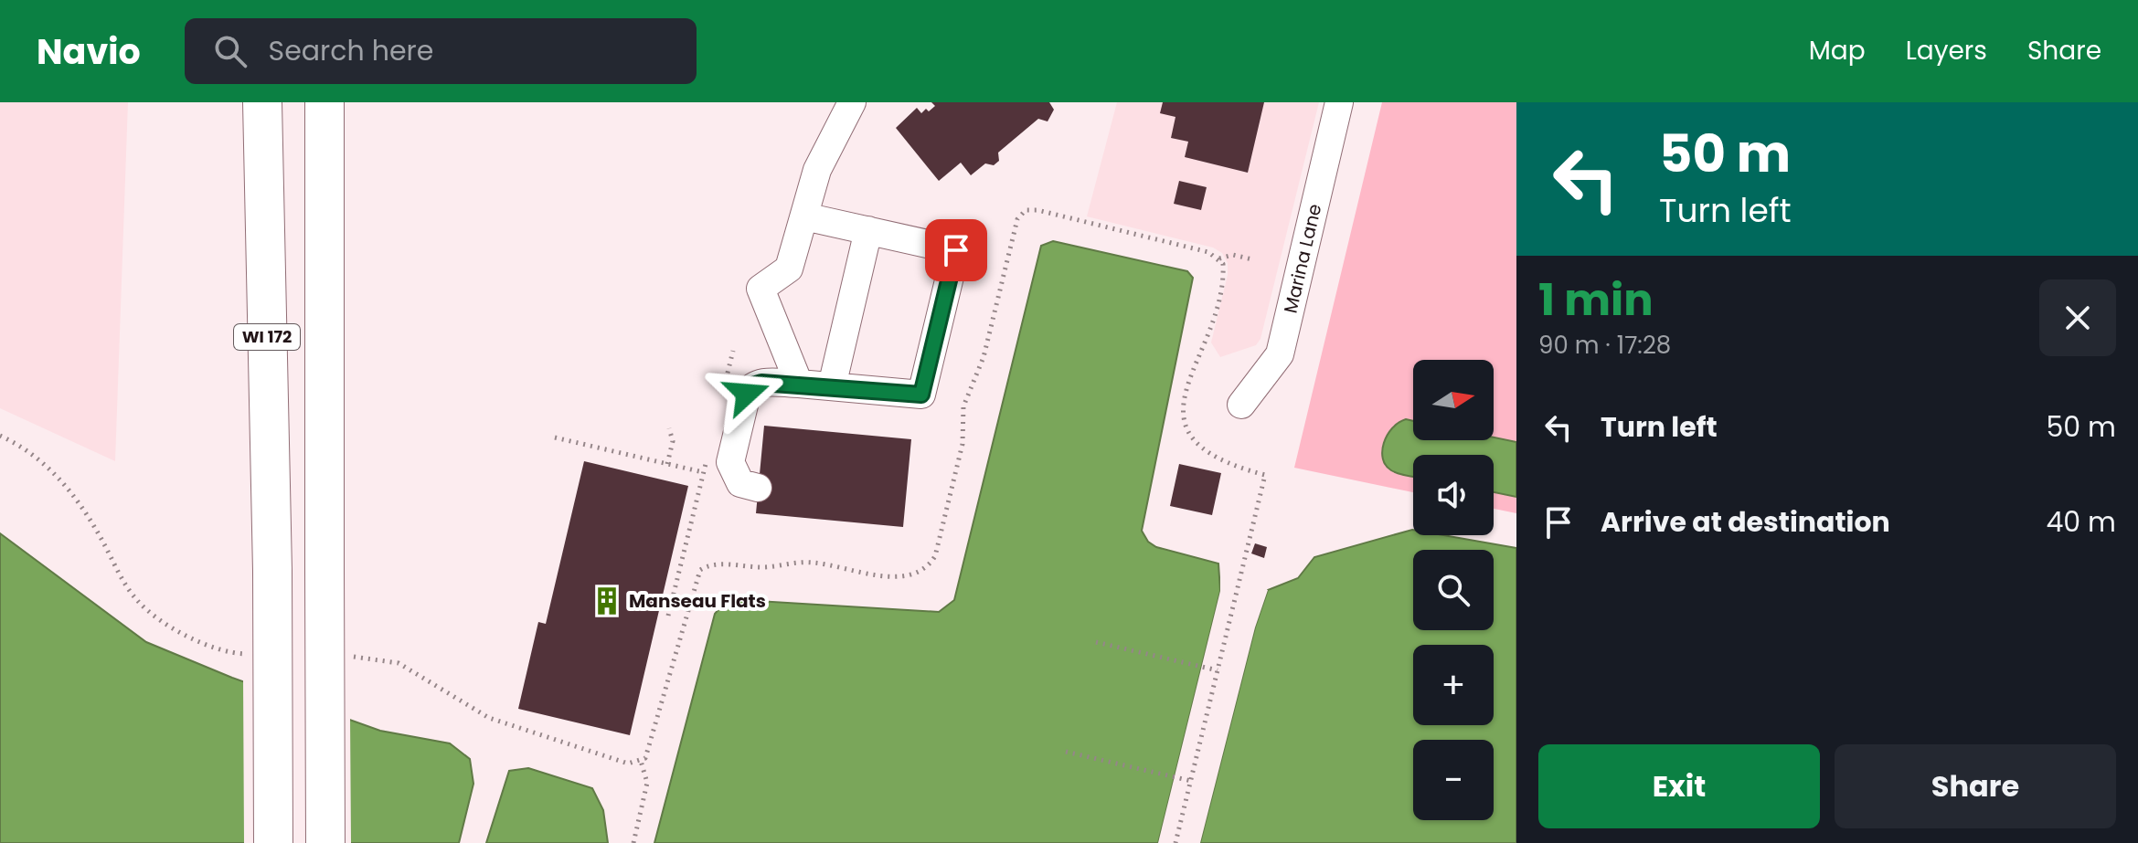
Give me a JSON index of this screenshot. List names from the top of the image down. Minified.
{"streets":{"highway":["WI 172"],"street":["Marina Lane"]},"places":{"building":["Manseau Flats"]},"north":"right","page":{"header":"Navio","search":"Search here","nav":["Map","Layers","Share"],"turn":["50 m","Turn left"],"heading":["1 min","90 m · 17:28"],"map_buttons":["+","−"],"list":[{"name":"Turn left","value":"50 m"},{"name":"Arrive at destination","value":"40 m"}],"buttons":["Exit","Share"]}}
